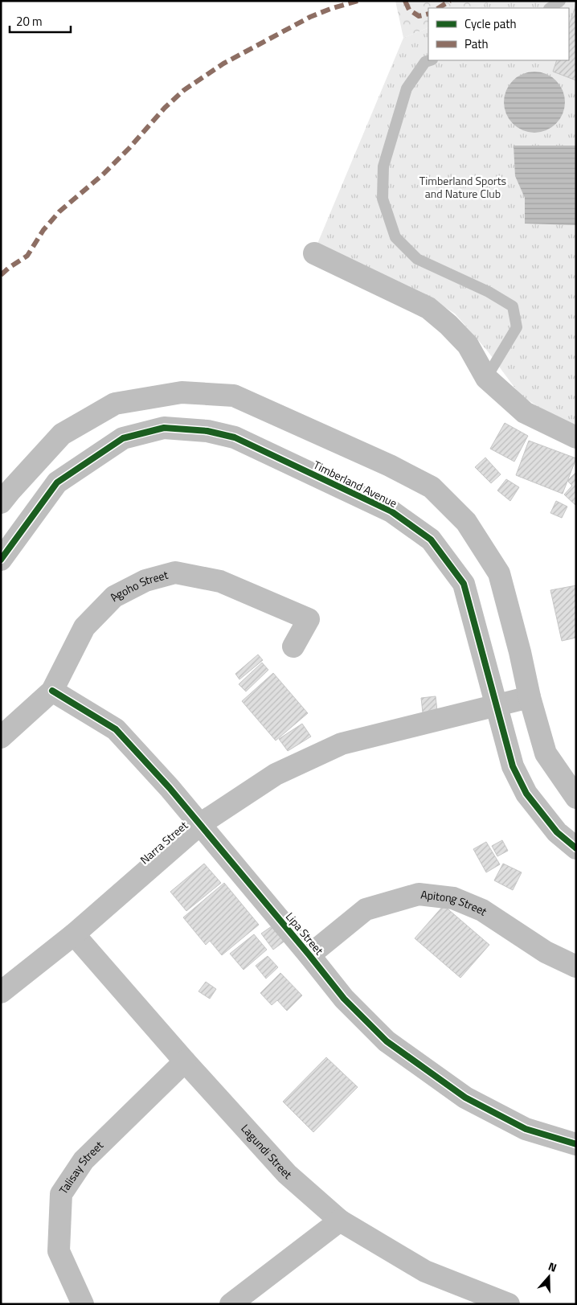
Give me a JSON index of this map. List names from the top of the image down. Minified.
{"streets":{"street":["Timberland Avenue","Agoho Street","Narra Street","Apitong Street","Lipa Street","Lagundi Street","Talisay Street"]},"crossings":[["Timberland Avenue","Narra Street"],["Agoho Street","Lipa Street"],["Narra Street","Lipa Street"],["Narra Street","Lagundi Street"],["Apitong Street","Lipa Street"],["Lagundi Street","Talisay Street"]],"parks":["Timberland Sports and Nature Club"],"legend":["Cycle path","Path"],"scale_bar":"20 m","north":"top"}
